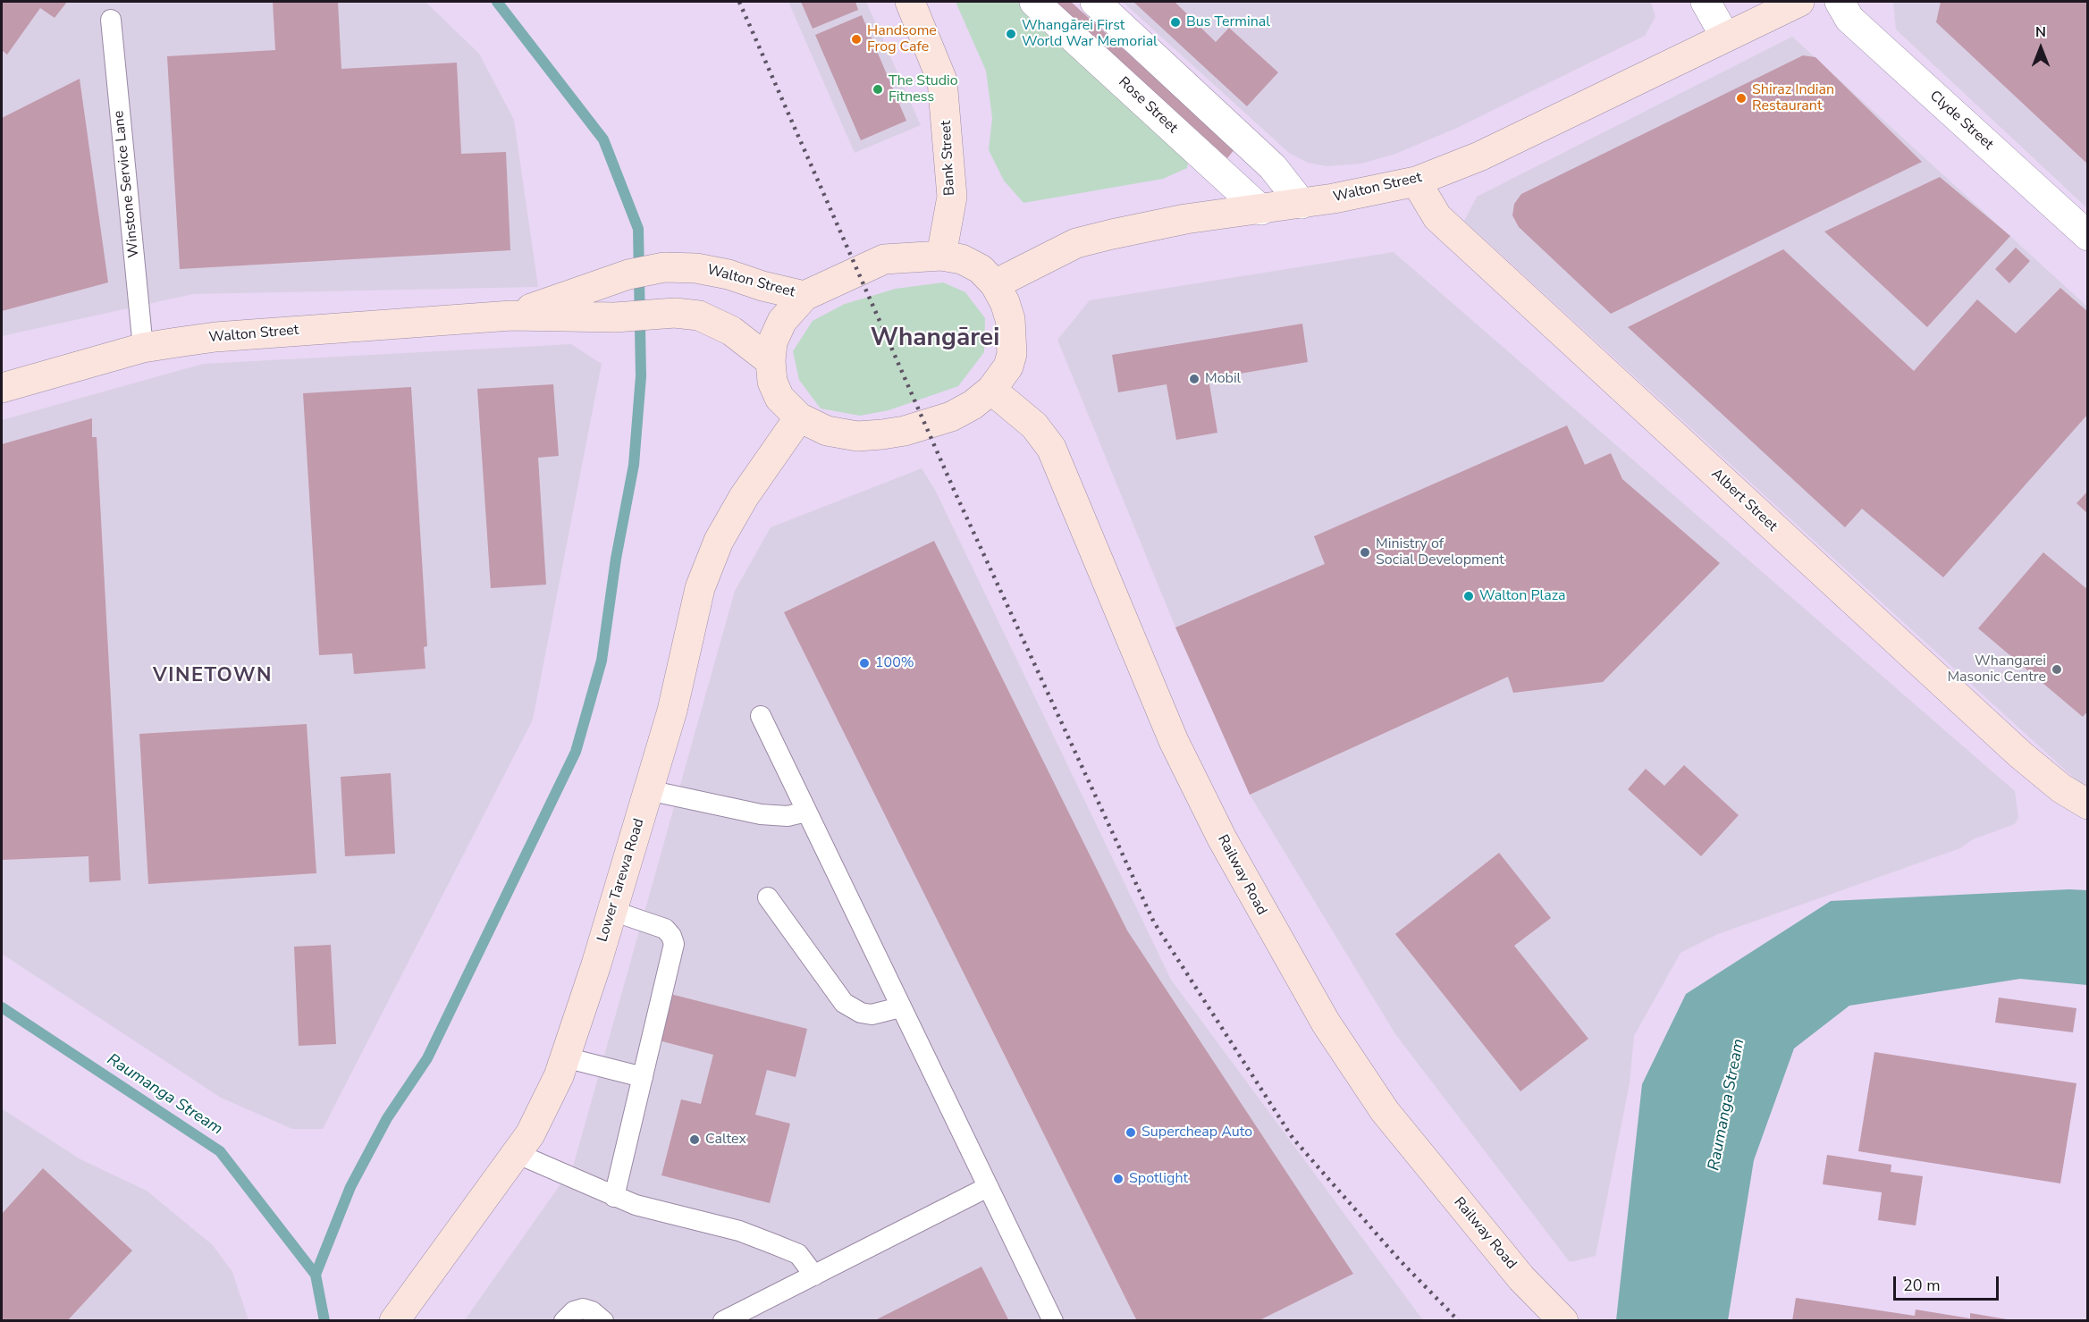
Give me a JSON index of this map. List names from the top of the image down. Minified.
{"streets":{"main road":["Bank Street","Walton Street","Albert Street","Railway Road","Lower Tarewa Road"],"street":["Rose Street","Clyde Street"],"lane":["Winstone Service Lane"]},"crossings":[["Rose Street","Walton Street"],["Winstone Service Lane","Walton Street"],["Walton Street","Albert Street"]],"districts":["Whangārei","VINETOWN"],"water":["Raumanga Stream"],"places":["Bus Terminal","Whangārei First World War Memorial","Handsome Frog Cafe","The Studio Fitness","Shiraz Indian Restaurant","Mobil","Ministry of Social Development","Walton Plaza","100%","Whangarei Masonic Centre","Supercheap Auto","Caltex","Spotlight"],"scale_bar":"20 m","north":"top"}
